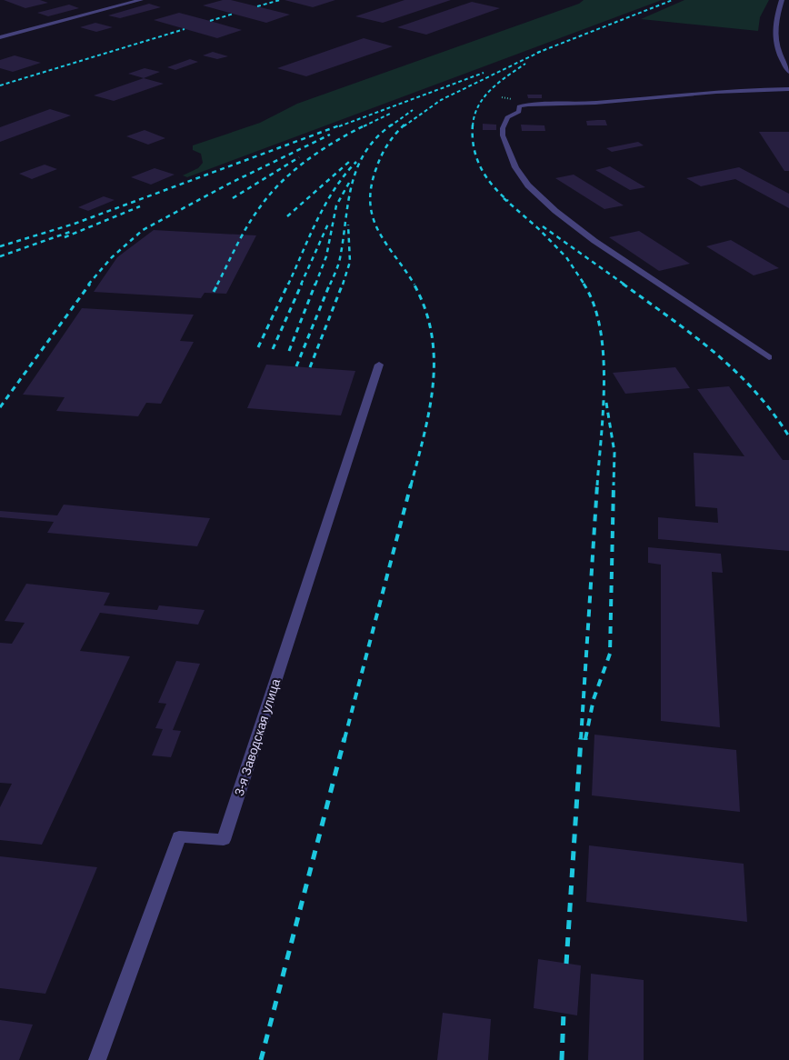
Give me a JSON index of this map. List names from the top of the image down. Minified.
{"streets":{"street":["3-я Заводская улица"]}}
